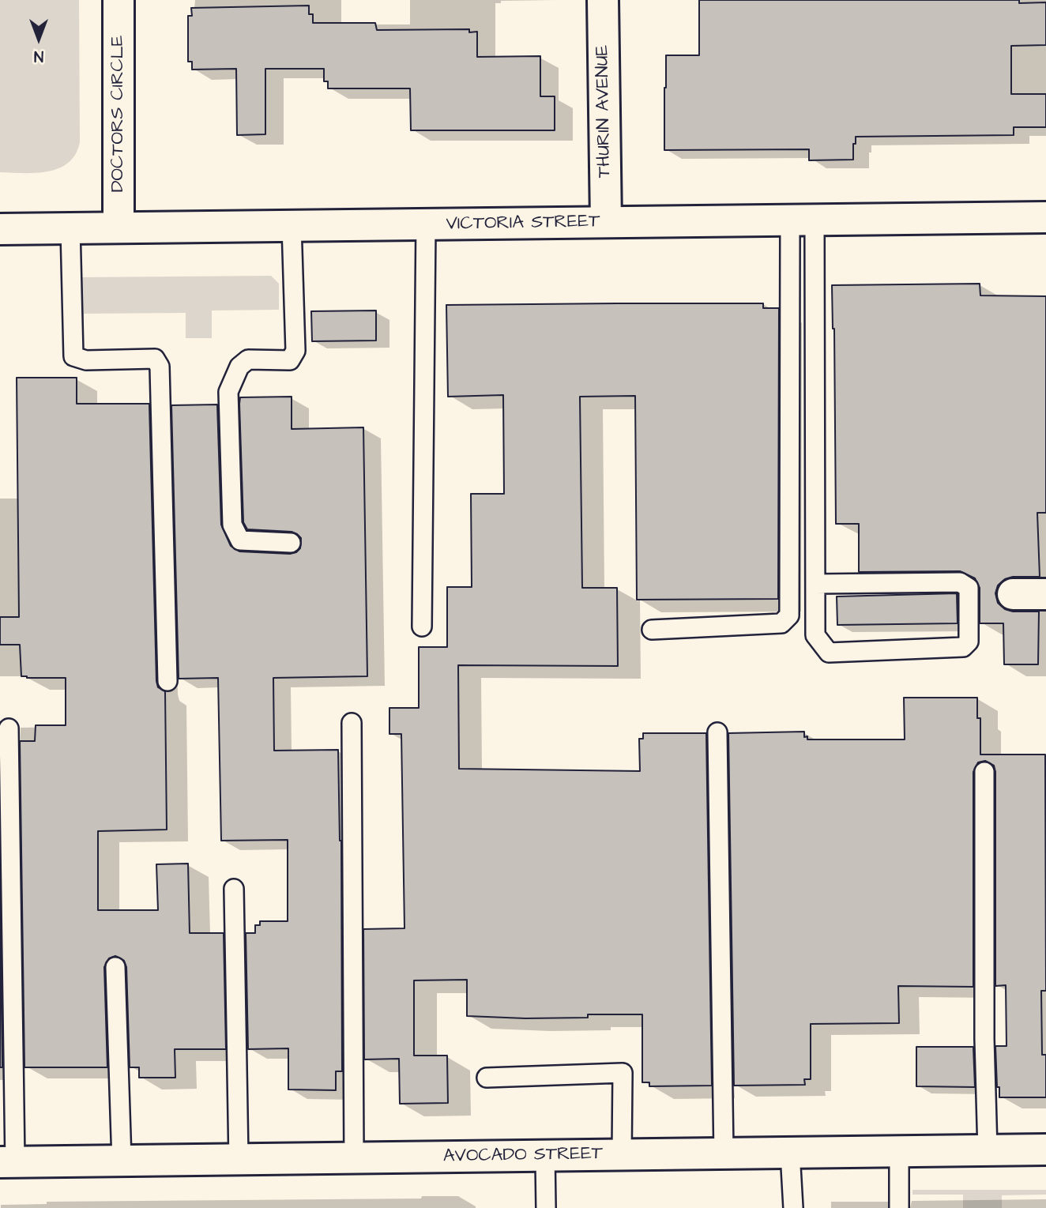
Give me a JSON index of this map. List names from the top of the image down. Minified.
{"streets":{"street":["THURIN AVENUE","DOCTORS CIRCLE","VICTORIA STREET","AVOCADO STREET"]},"crossings":[["THURIN AVENUE","VICTORIA STREET"],["DOCTORS CIRCLE","VICTORIA STREET"]],"north":"bottom"}
